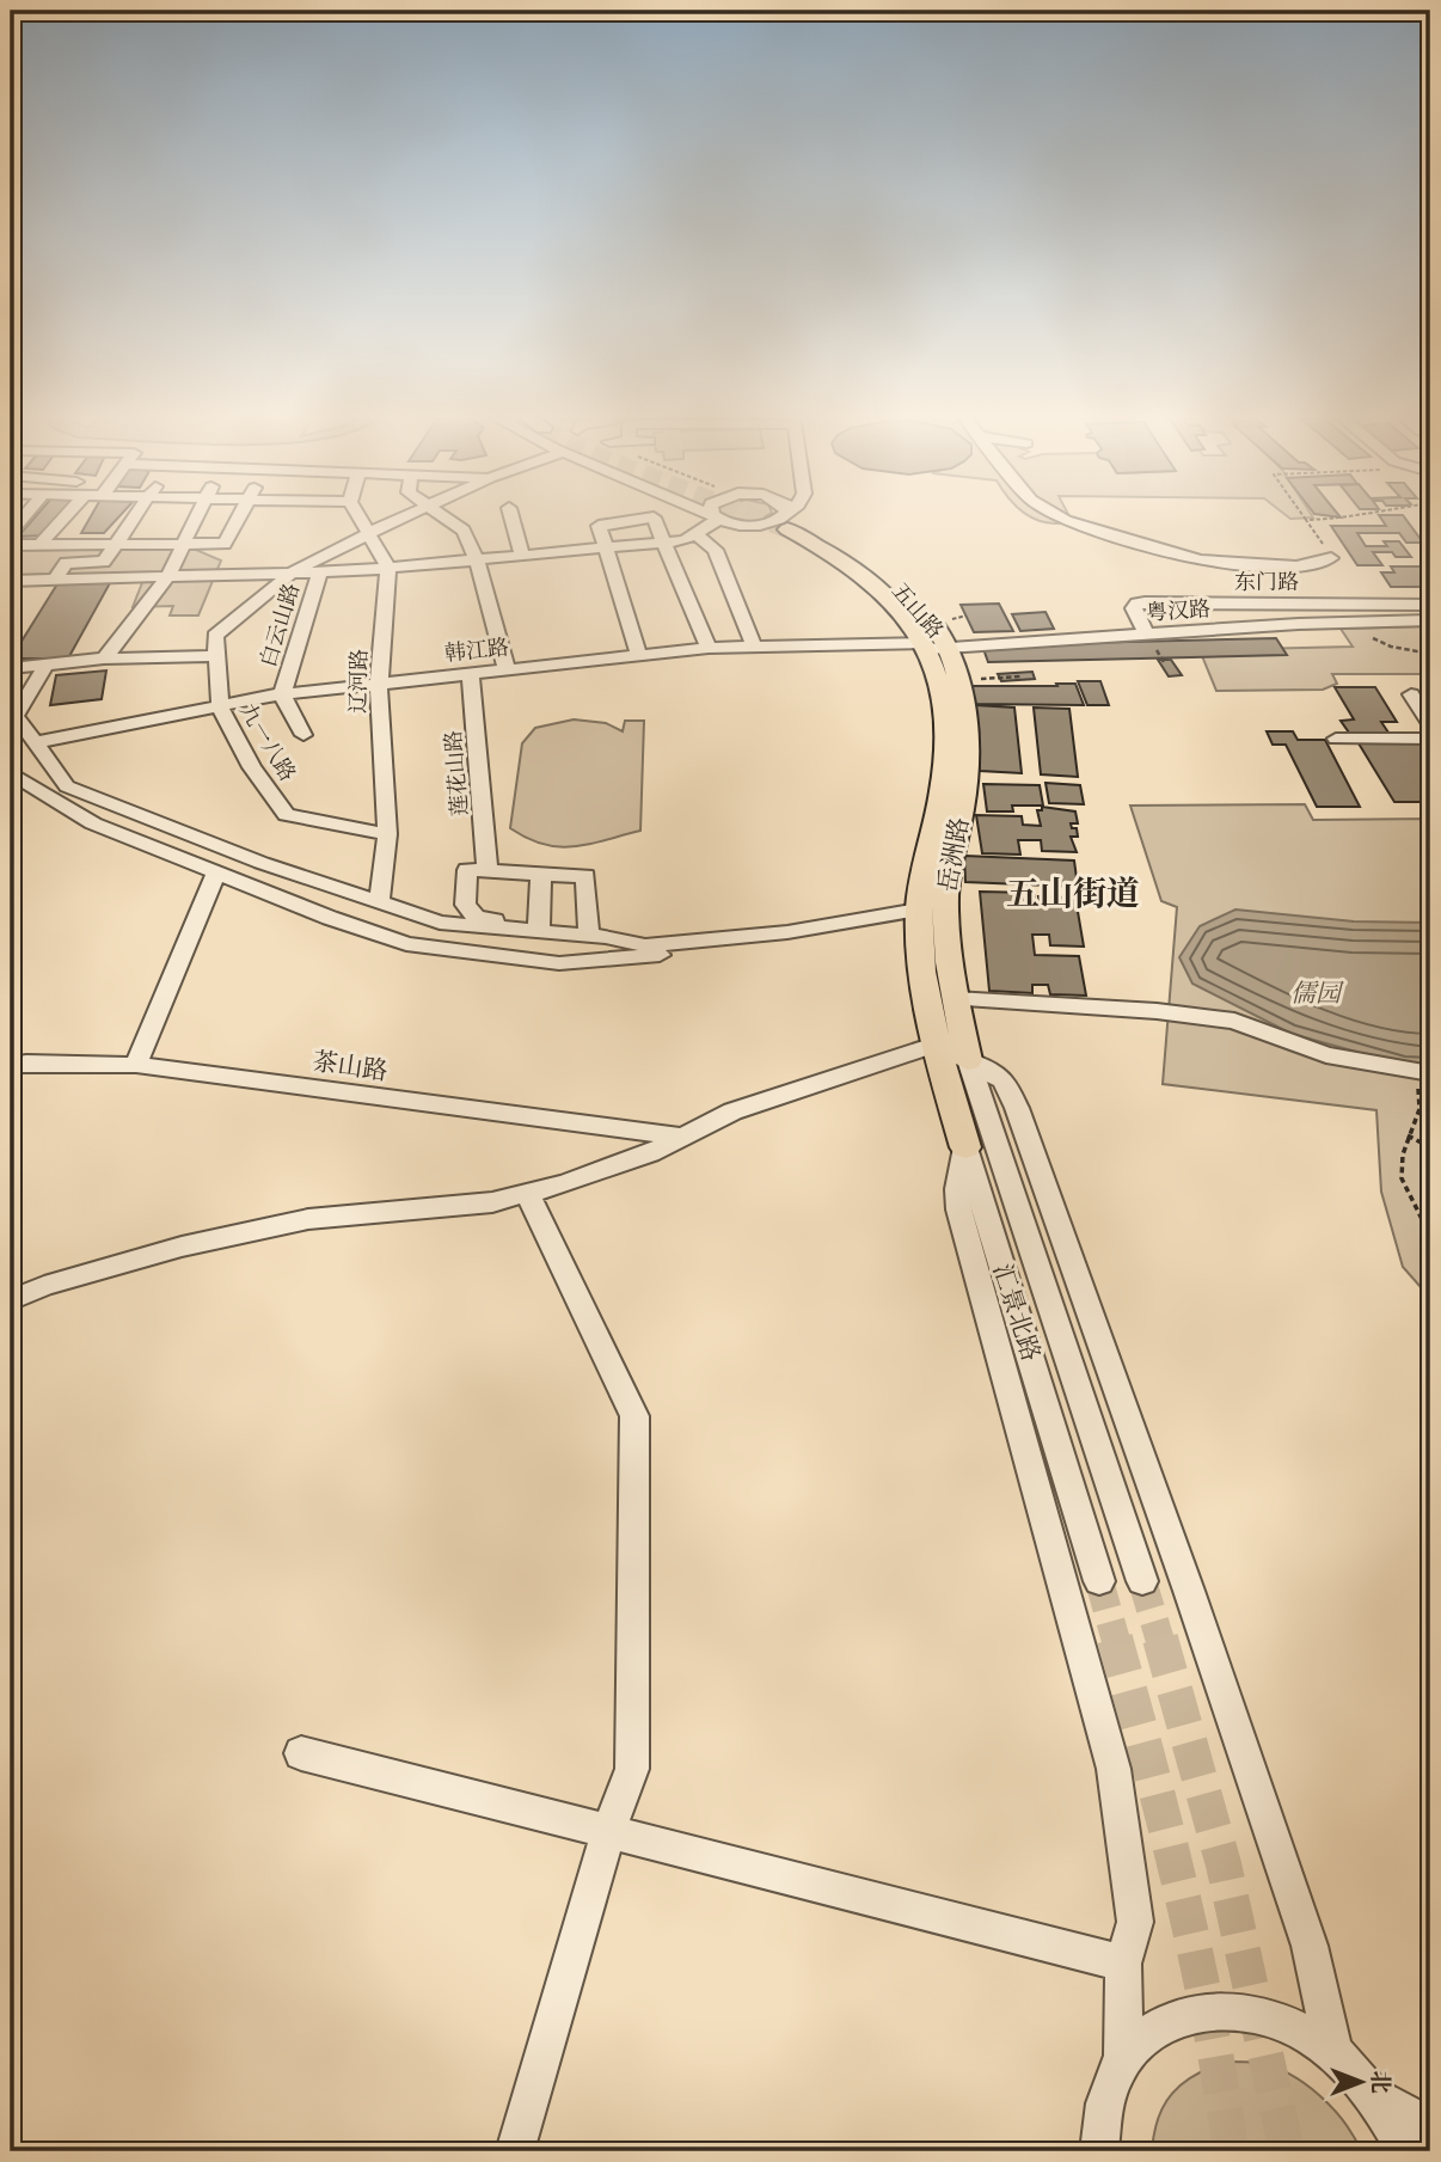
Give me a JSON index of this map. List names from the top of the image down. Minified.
{"streets":{"main road":["五山路","岳洲路","汇景北路"],"street":["东门路","粤汉路","白云山路","韩江路","辽河路","九一八路","莲花山路","茶山路"]},"crossings":[["东门路","粤汉路"],["五山路","粤汉路"],["五山路","韩江路"],["五山路","岳洲路"],["粤汉路","韩江路"],["粤汉路","岳洲路"],["白云山路","韩江路"],["韩江路","辽河路"],["韩江路","九一八路"],["韩江路","莲花山路"],["韩江路","岳洲路"],["辽河路","九一八路"],["岳洲路","汇景北路"]],"districts":["五山街道"],"parks":["儒园"],"north":"right"}
